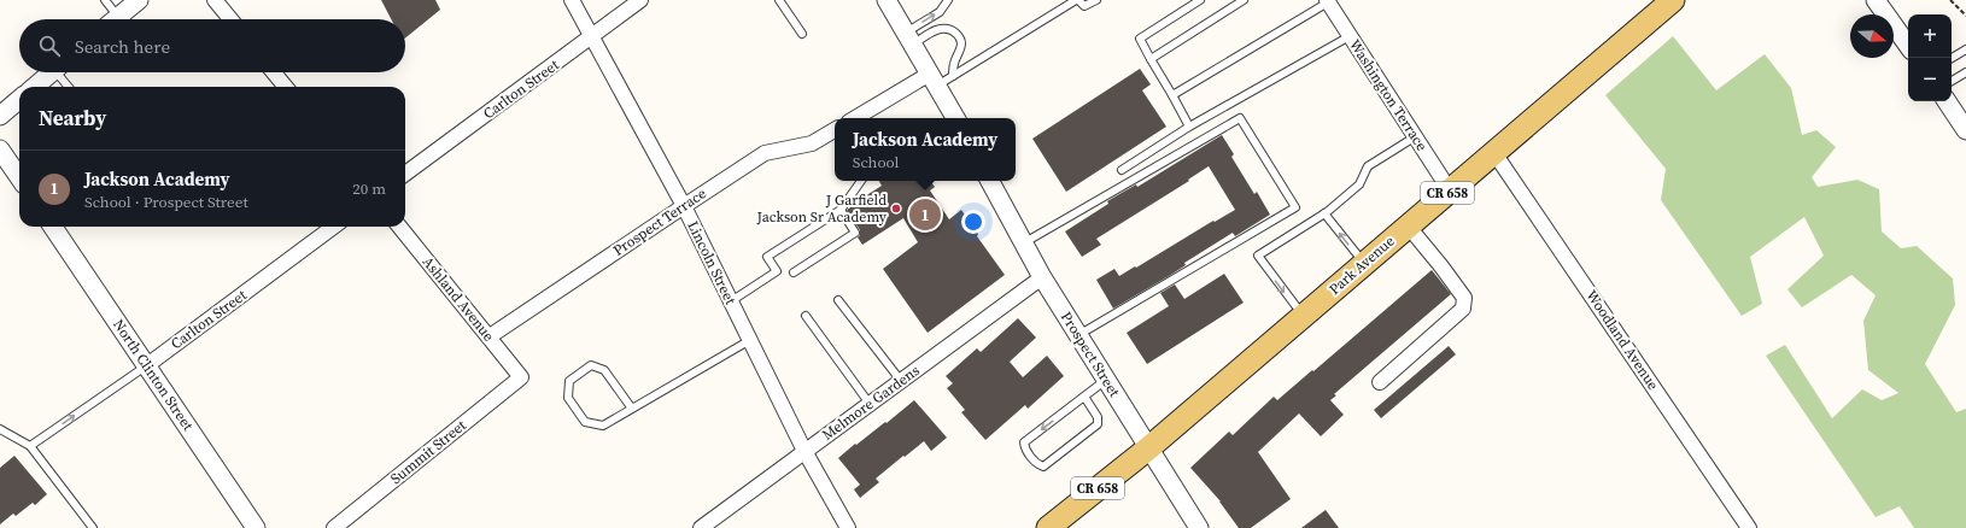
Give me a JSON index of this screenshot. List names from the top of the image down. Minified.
{"streets":{"main road":["CR 658","Park Avenue"],"street":["Carlton Street","Washington Terrace","Prospect Terrace","Lincoln Street","Ashland Avenue","Woodland Avenue","Prospect Street","North Clinton Street","Melmore Gardens","Summit Street"]},"crossings":[["Carlton Street","Lincoln Street"],["Carlton Street","North Clinton Street"],["Washington Terrace","Park Avenue"],["Prospect Terrace","Lincoln Street"],["Prospect Terrace","Ashland Avenue"],["Lincoln Street","Melmore Gardens"],["Park Avenue","Woodland Avenue"],["Park Avenue","Prospect Street"],["Ashland Avenue","Summit Street"],["Prospect Street","Melmore Gardens"]],"places":["J Garfield Jackson Sr Academy"],"north":"right","page":{"map_buttons":["+","−"],"search":"Search here","heading":"Nearby","popup":["Jackson Academy","School"],"list":[{"mark":"1","name":"Jackson Academy","note":"School · Prospect Street","value":"20 m"}],"pins":"1"}}
